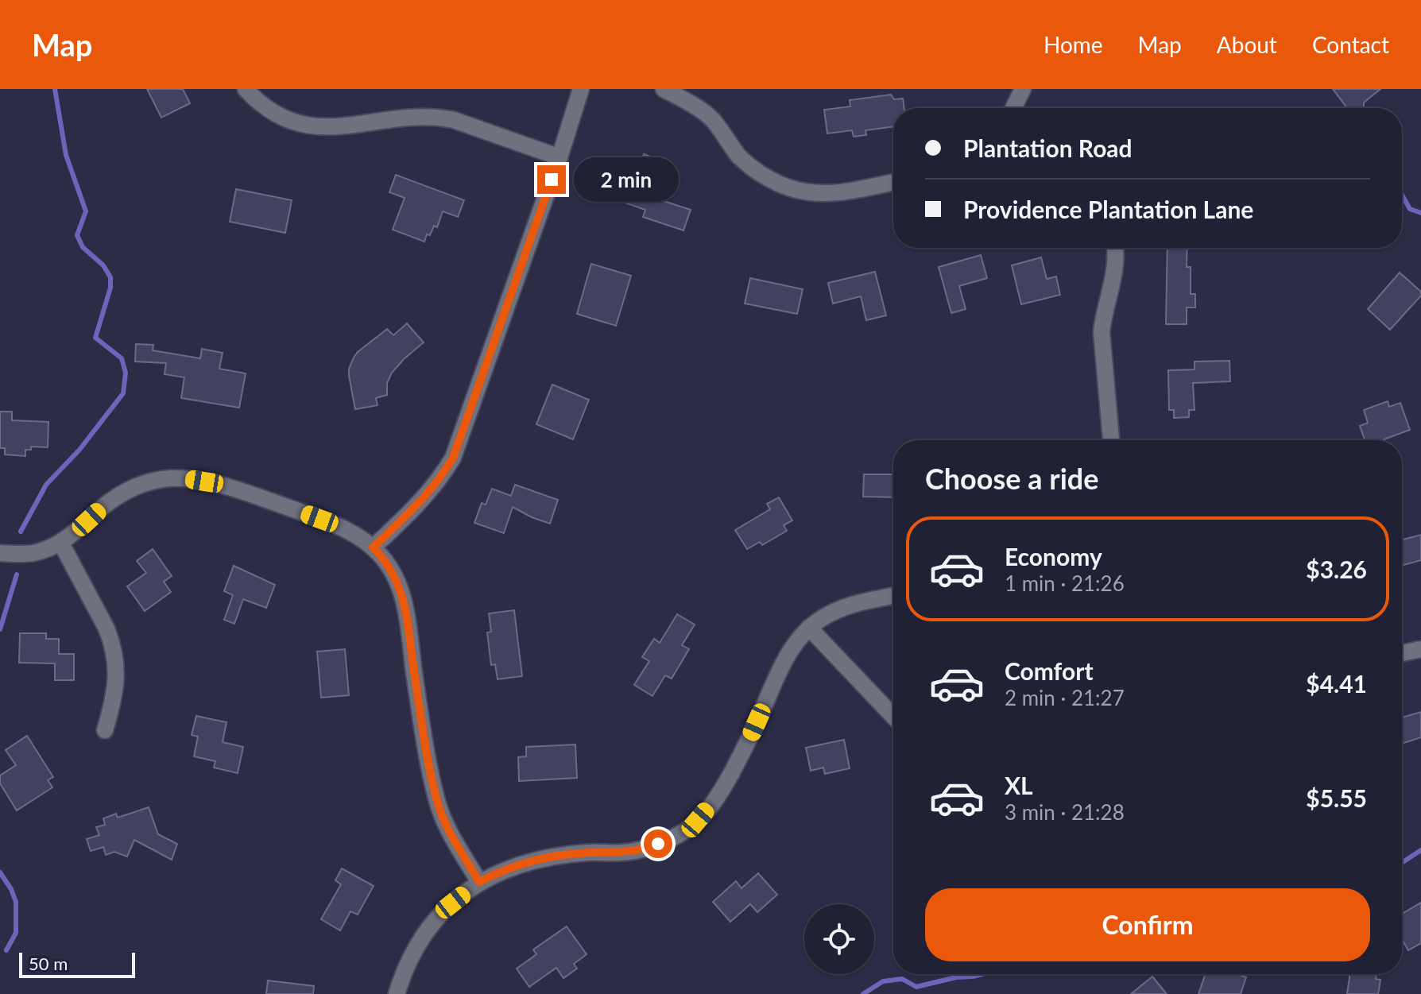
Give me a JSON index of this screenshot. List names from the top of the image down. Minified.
{"scale_bar":"50 m","page":{"header":"Map","nav":["Home","Map","About","Contact"],"banner":["Plantation Road","Providence Plantation Lane"],"bubble":"2 min","heading":"Choose a ride","list":[{"name":"Economy","note":"1 min · 21:26","value":"$3.26"},{"name":"Comfort","note":"2 min · 21:27","value":"$4.41"},{"name":"XL","note":"3 min · 21:28","value":"$5.55"}],"buttons":"Confirm","scale":"50 m"}}
